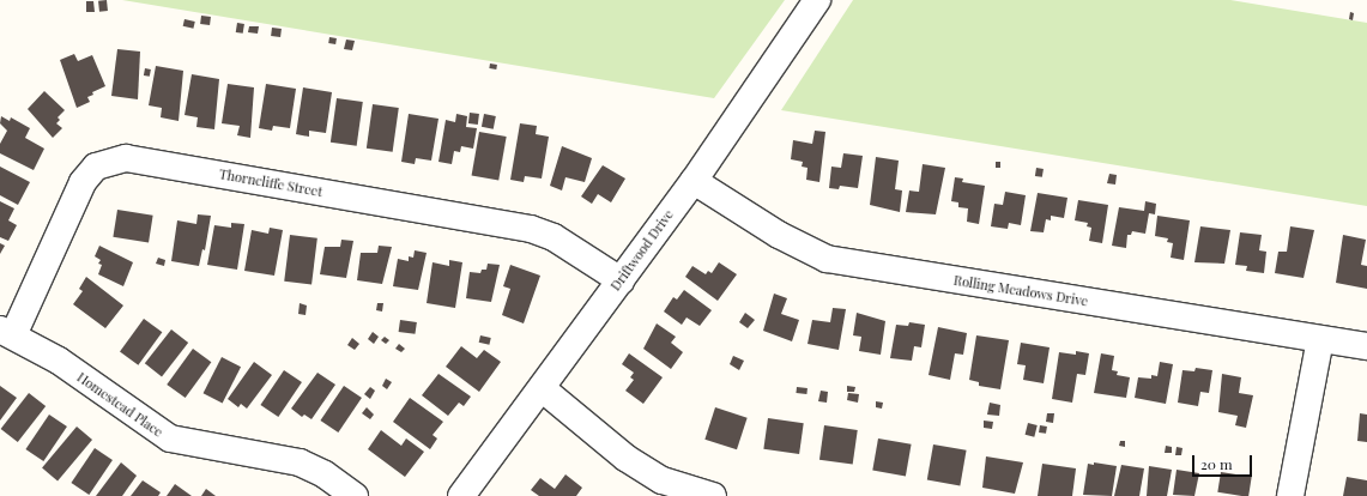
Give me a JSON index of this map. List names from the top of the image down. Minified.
{"streets":{"street":["Thorncliffe Street","Driftwood Drive","Rolling Meadows Drive","Homestead Place"]},"crossings":[["Thorncliffe Street","Driftwood Drive"],["Thorncliffe Street","Homestead Place"],["Driftwood Drive","Rolling Meadows Drive"]],"scale_bar":"20 m"}
